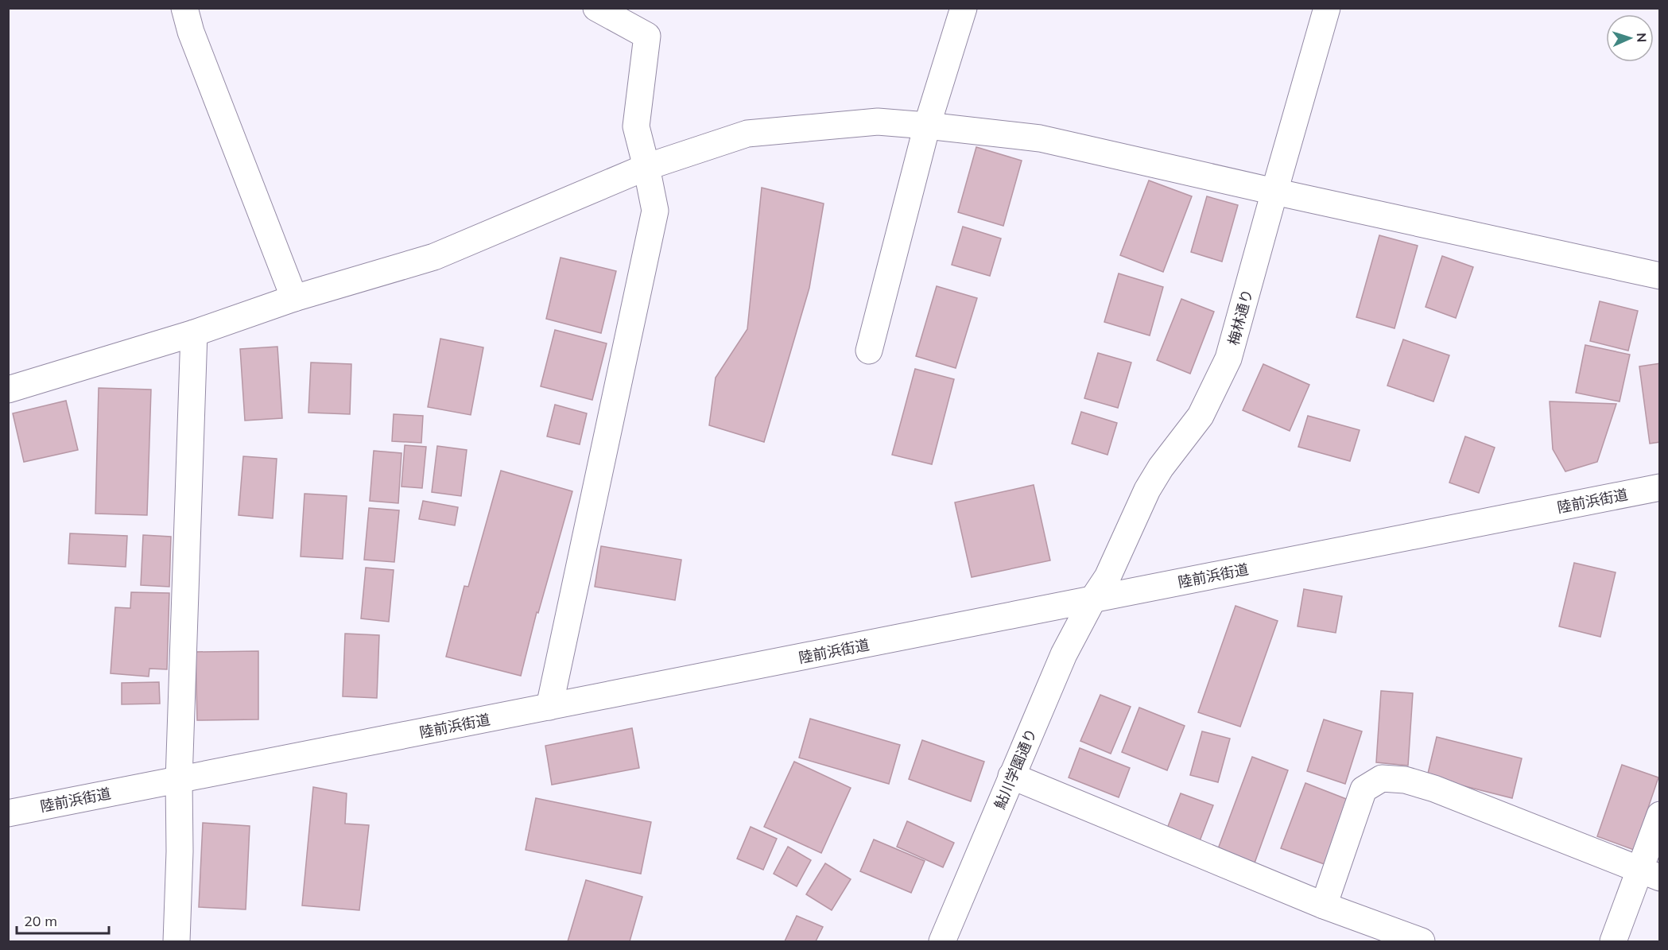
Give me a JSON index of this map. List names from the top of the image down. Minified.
{"streets":{"main road":["梅林通り","陸前浜街道","鮎川学園通り"]},"crossings":[["梅林通り","陸前浜街道"],["梅林通り","鮎川学園通り"],["陸前浜街道","鮎川学園通り"]],"scale_bar":"20 m","north":"right"}
